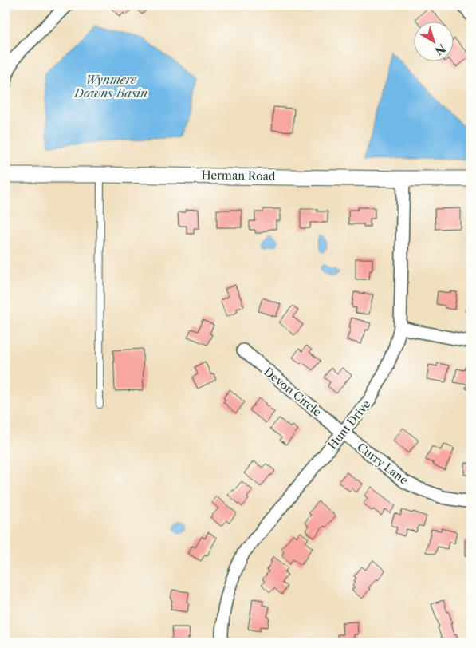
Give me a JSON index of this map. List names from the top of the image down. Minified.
{"streets":{"street":["Herman Road","Devon Circle","Hunt Drive","Curry Lane"]},"crossings":[["Herman Road","Hunt Drive"],["Devon Circle","Hunt Drive"],["Devon Circle","Curry Lane"],["Hunt Drive","Curry Lane"]],"water":["Wynmere Downs Basin"],"north":"bottom right"}
